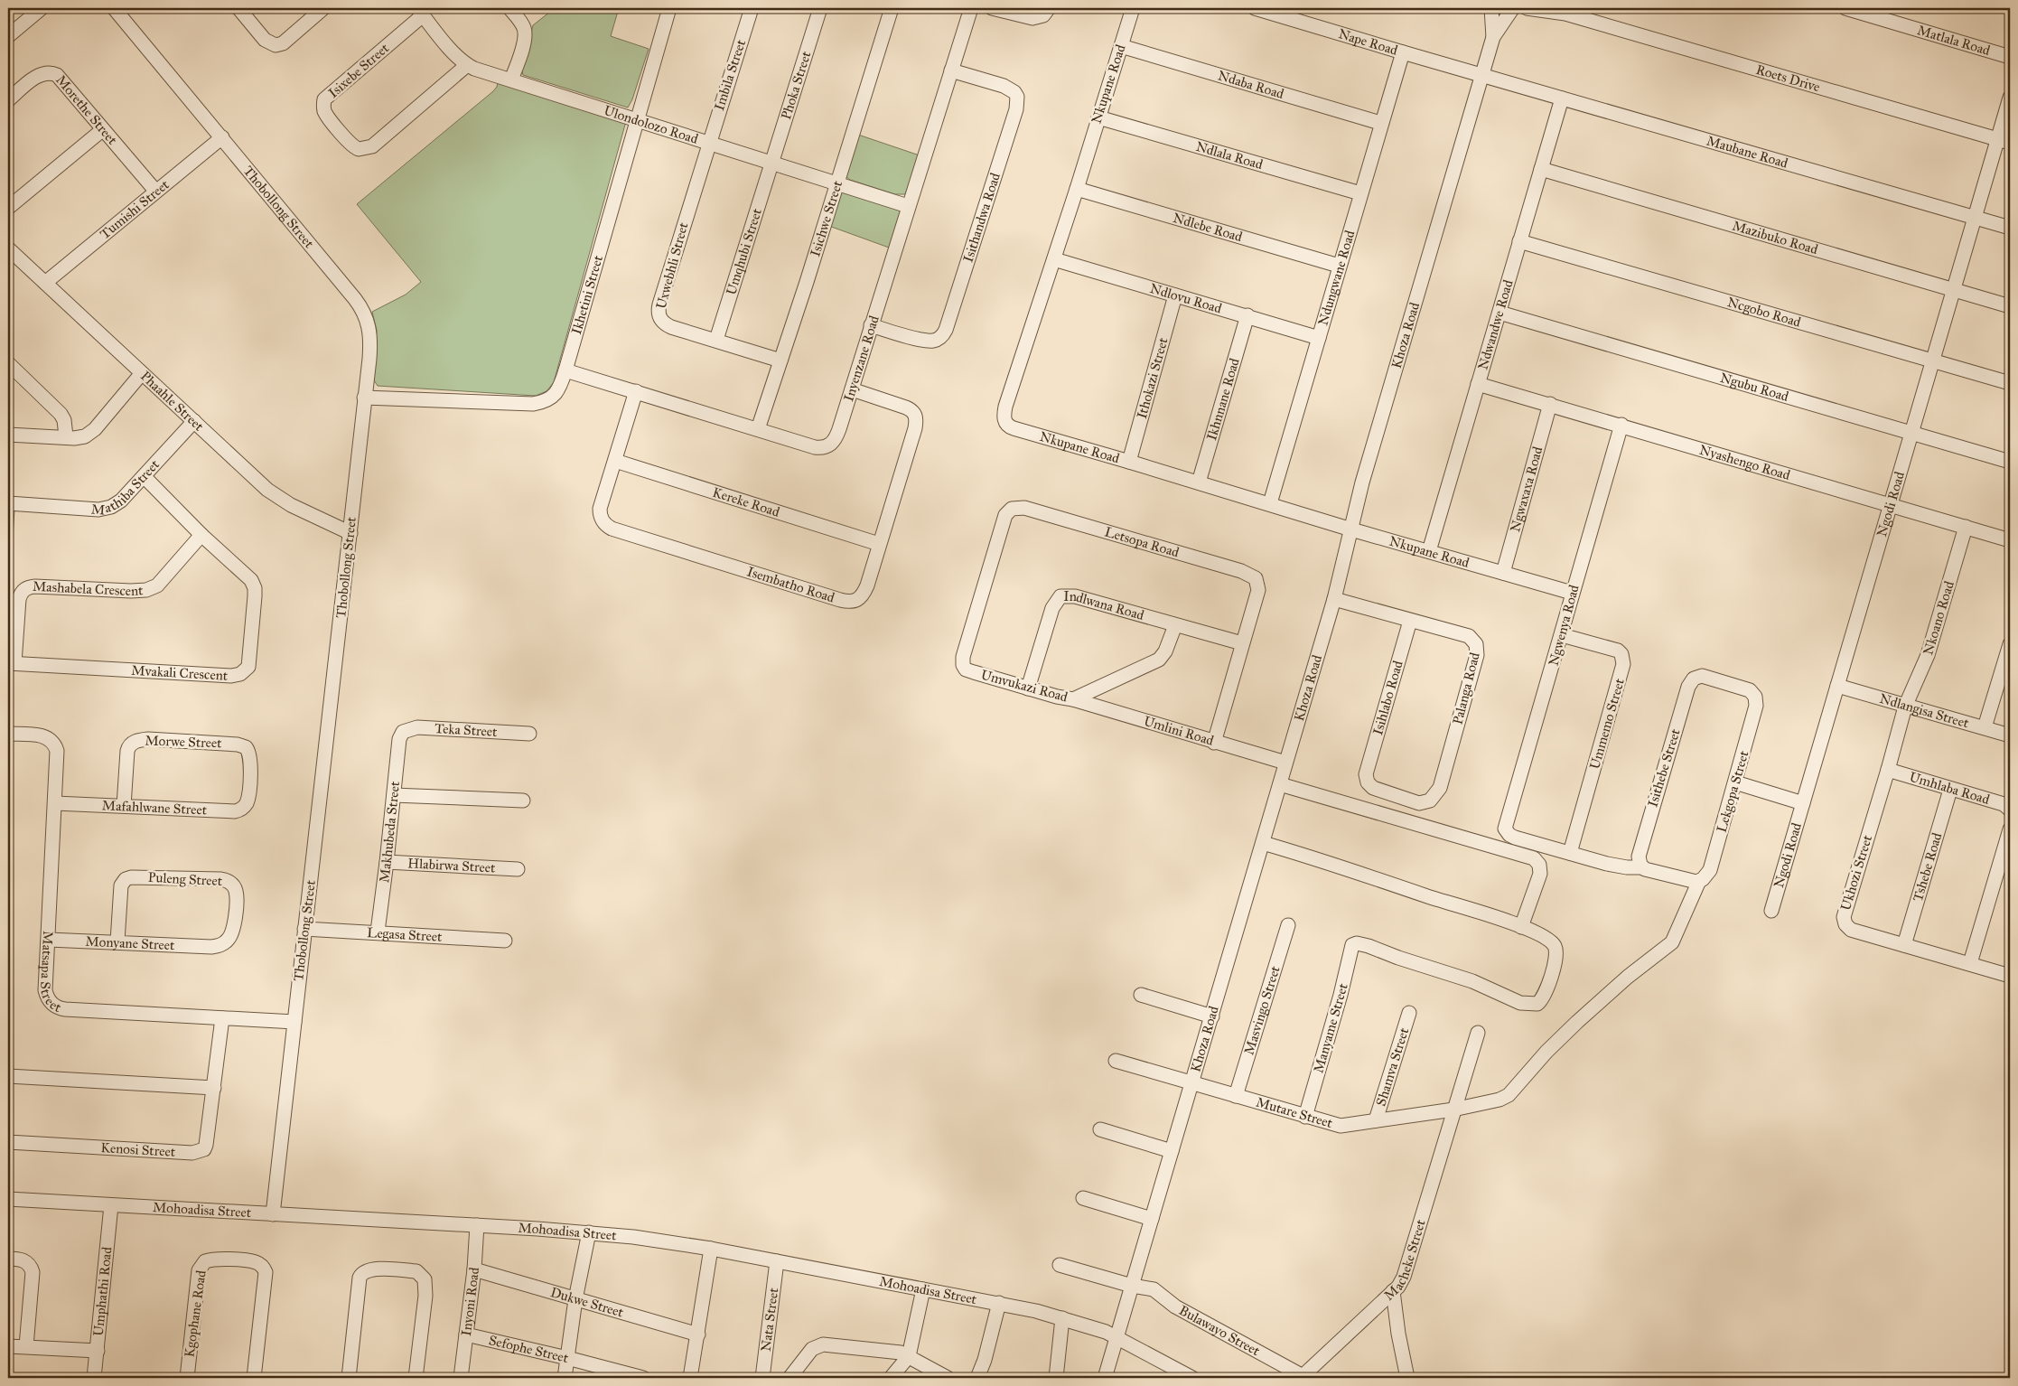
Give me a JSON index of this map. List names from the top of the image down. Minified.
{"streets":{"street":["Matlala Road","Nape Road","Isixebe Street","Imbila Street","Roets Drive","Nkupane Road","Ndaba Road","Phoka Street","Morethe Street","Ulondolozo Road","Maubane Road","Ndlala Road","Thobollong Street","Tumishi Street","Isithandwa Road","Isichwe Street","Ndlebe Road","Mazibuko Road","Umqhubi Street","Uxwebhli Street","Ndungwane Road","Ikhetini Street","Ndlovu Road","Ncgobo Road","Ndwandwe Road","Khoza Road","Inyenzane Road","Ithokazi Street","Ngubu Road","Ikhnnane Road","Phaahle Street","Nyashengo Road","Mathiba Street","Ngwaxaxa Road","Kereke Road","Ngodi Road","Letsopa Road","Isembatho Road","Mashabela Crescent","Indlwana Road","Nkoano Road","Ngwenya Road","Mvakali Crescent","Umvukazi Road","Palanga Road","Isihlabo Road","Ndlangisa Street","Ummemo Street","Teka Street","Umlini Road","Morwe Street","Isithebe Street","Umhlaba Road","Lekgopa Street","Mafahlwane Street","Makhubeda Street","Hlabirwa Street","Tshebe Road","Ukhozi Street","Puleng Street","Legasa Street","Monyane Street","Matsapa Street","Masvingo Street","Manyame Street","Shamva Street","Mutare Street","Kenosi Street","Mohoadisa Street","Macheke Street","Umphathi Road","Inyoni Road","Dukwe Street","Kgophane Road","Nata Street","Bulawayo Street","Sefophe Street"]},"crossings":[["Nape Road","Maubane Road"],["Nape Road","Ndungwane Road"],["Nape Road","Khoza Road"],["Isixebe Street","Ulondolozo Road"],["Imbila Street","Ulondolozo Road"],["Imbila Street","Uxwebhli Street"],["Roets Drive","Ngodi Road"],["Nkupane Road","Ndaba Road"],["Nkupane Road","Ndlala Road"],["Nkupane Road","Ndlebe Road"],["Nkupane Road","Ndungwane Road"],["Nkupane Road","Ndlovu Road"],["Nkupane Road","Ndwandwe Road"],["Nkupane Road","Khoza Road"],["Nkupane Road","Ithokazi Street"],["Nkupane Road","Ikhnnane Road"],["Nkupane Road","Ngwaxaxa Road"],["Nkupane Road","Ngwenya Road"],["Ndaba Road","Ndungwane Road"],["Phoka Street","Ulondolozo Road"],["Phoka Street","Umqhubi Street"],["Morethe Street","Tumishi Street"],["Ulondolozo Road","Isichwe Street"],["Ulondolozo Road","Umqhubi Street"],["Ulondolozo Road","Uxwebhli Street"],["Ulondolozo Road","Ikhetini Street"],["Ulondolozo Road","Inyenzane Road"],["Maubane Road","Ndwandwe Road"],["Maubane Road","Khoza Road"],["Maubane Road","Ngodi Road"],["Ndlala Road","Ndungwane Road"],["Thobollong Street","Tumishi Street"],["Thobollong Street","Ikhetini Street"],["Thobollong Street","Phaahle Street"],["Thobollong Street","Legasa Street"],["Thobollong Street","Matsapa Street"],["Thobollong Street","Mohoadisa Street"],["Tumishi Street","Phaahle Street"],["Isithandwa Road","Inyenzane Road"],["Isichwe Street","Uxwebhli Street"],["Isichwe Street","Inyenzane Road"],["Ndlebe Road","Ndungwane Road"],["Mazibuko Road","Ndwandwe Road"],["Mazibuko Road","Ngodi Road"],["Umqhubi Street","Uxwebhli Street"],["Ndungwane Road","Ndlovu Road"],["Ikhetini Street","Inyenzane Road"],["Ndlovu Road","Ithokazi Street"],["Ndlovu Road","Ikhnnane Road"],["Ncgobo Road","Ndwandwe Road"],["Ncgobo Road","Ngodi Road"],["Ndwandwe Road","Ngubu Road"],["Ndwandwe Road","Nyashengo Road"],["Khoza Road","Palanga Road"],["Khoza Road","Umlini Road"],["Khoza Road","Mutare Street"],["Khoza Road","Mohoadisa Street"],["Khoza Road","Bulawayo Street"],["Inyenzane Road","Isembatho Road"],["Ngubu Road","Ngodi Road"],["Phaahle Street","Mathiba Street"],["Nyashengo Road","Ngwaxaxa Road"],["Nyashengo Road","Ngodi Road"],["Nyashengo Road","Nkoano Road"],["Nyashengo Road","Ngwenya Road"],["Mathiba Street","Mvakali Crescent"],["Kereke Road","Isembatho Road"],["Ngodi Road","Ndlangisa Street"],["Letsopa Road","Indlwana Road"],["Letsopa Road","Umvukazi Road"],["Letsopa Road","Umlini Road"],["Mashabela Crescent","Mvakali Crescent"],["Indlwana Road","Umvukazi Road"],["Nkoano Road","Ndlangisa Street"],["Nkoano Road","Ukhozi Street"],["Ngwenya Road","Ummemo Street"],["Umvukazi Road","Umlini Road"],["Palanga Road","Isihlabo Road"],["Ndlangisa Street","Ukhozi Street"],["Teka Street","Makhubeda Street"],["Morwe Street","Mafahlwane Street"],["Isithebe Street","Lekgopa Street"],["Umhlaba Road","Tshebe Road"],["Umhlaba Road","Ukhozi Street"],["Lekgopa Street","Mutare Street"],["Lekgopa Street","Macheke Street"],["Mafahlwane Street","Matsapa Street"],["Makhubeda Street","Hlabirwa Street"],["Makhubeda Street","Legasa Street"],["Tshebe Road","Ukhozi Street"],["Puleng Street","Monyane Street"],["Monyane Street","Matsapa Street"],["Matsapa Street","Kenosi Street"],["Masvingo Street","Mutare Street"],["Manyame Street","Mutare Street"],["Shamva Street","Mutare Street"],["Mutare Street","Macheke Street"],["Mohoadisa Street","Umphathi Road"],["Mohoadisa Street","Inyoni Road"],["Mohoadisa Street","Nata Street"],["Macheke Street","Bulawayo Street"],["Inyoni Road","Dukwe Street"],["Inyoni Road","Sefophe Street"]]}
